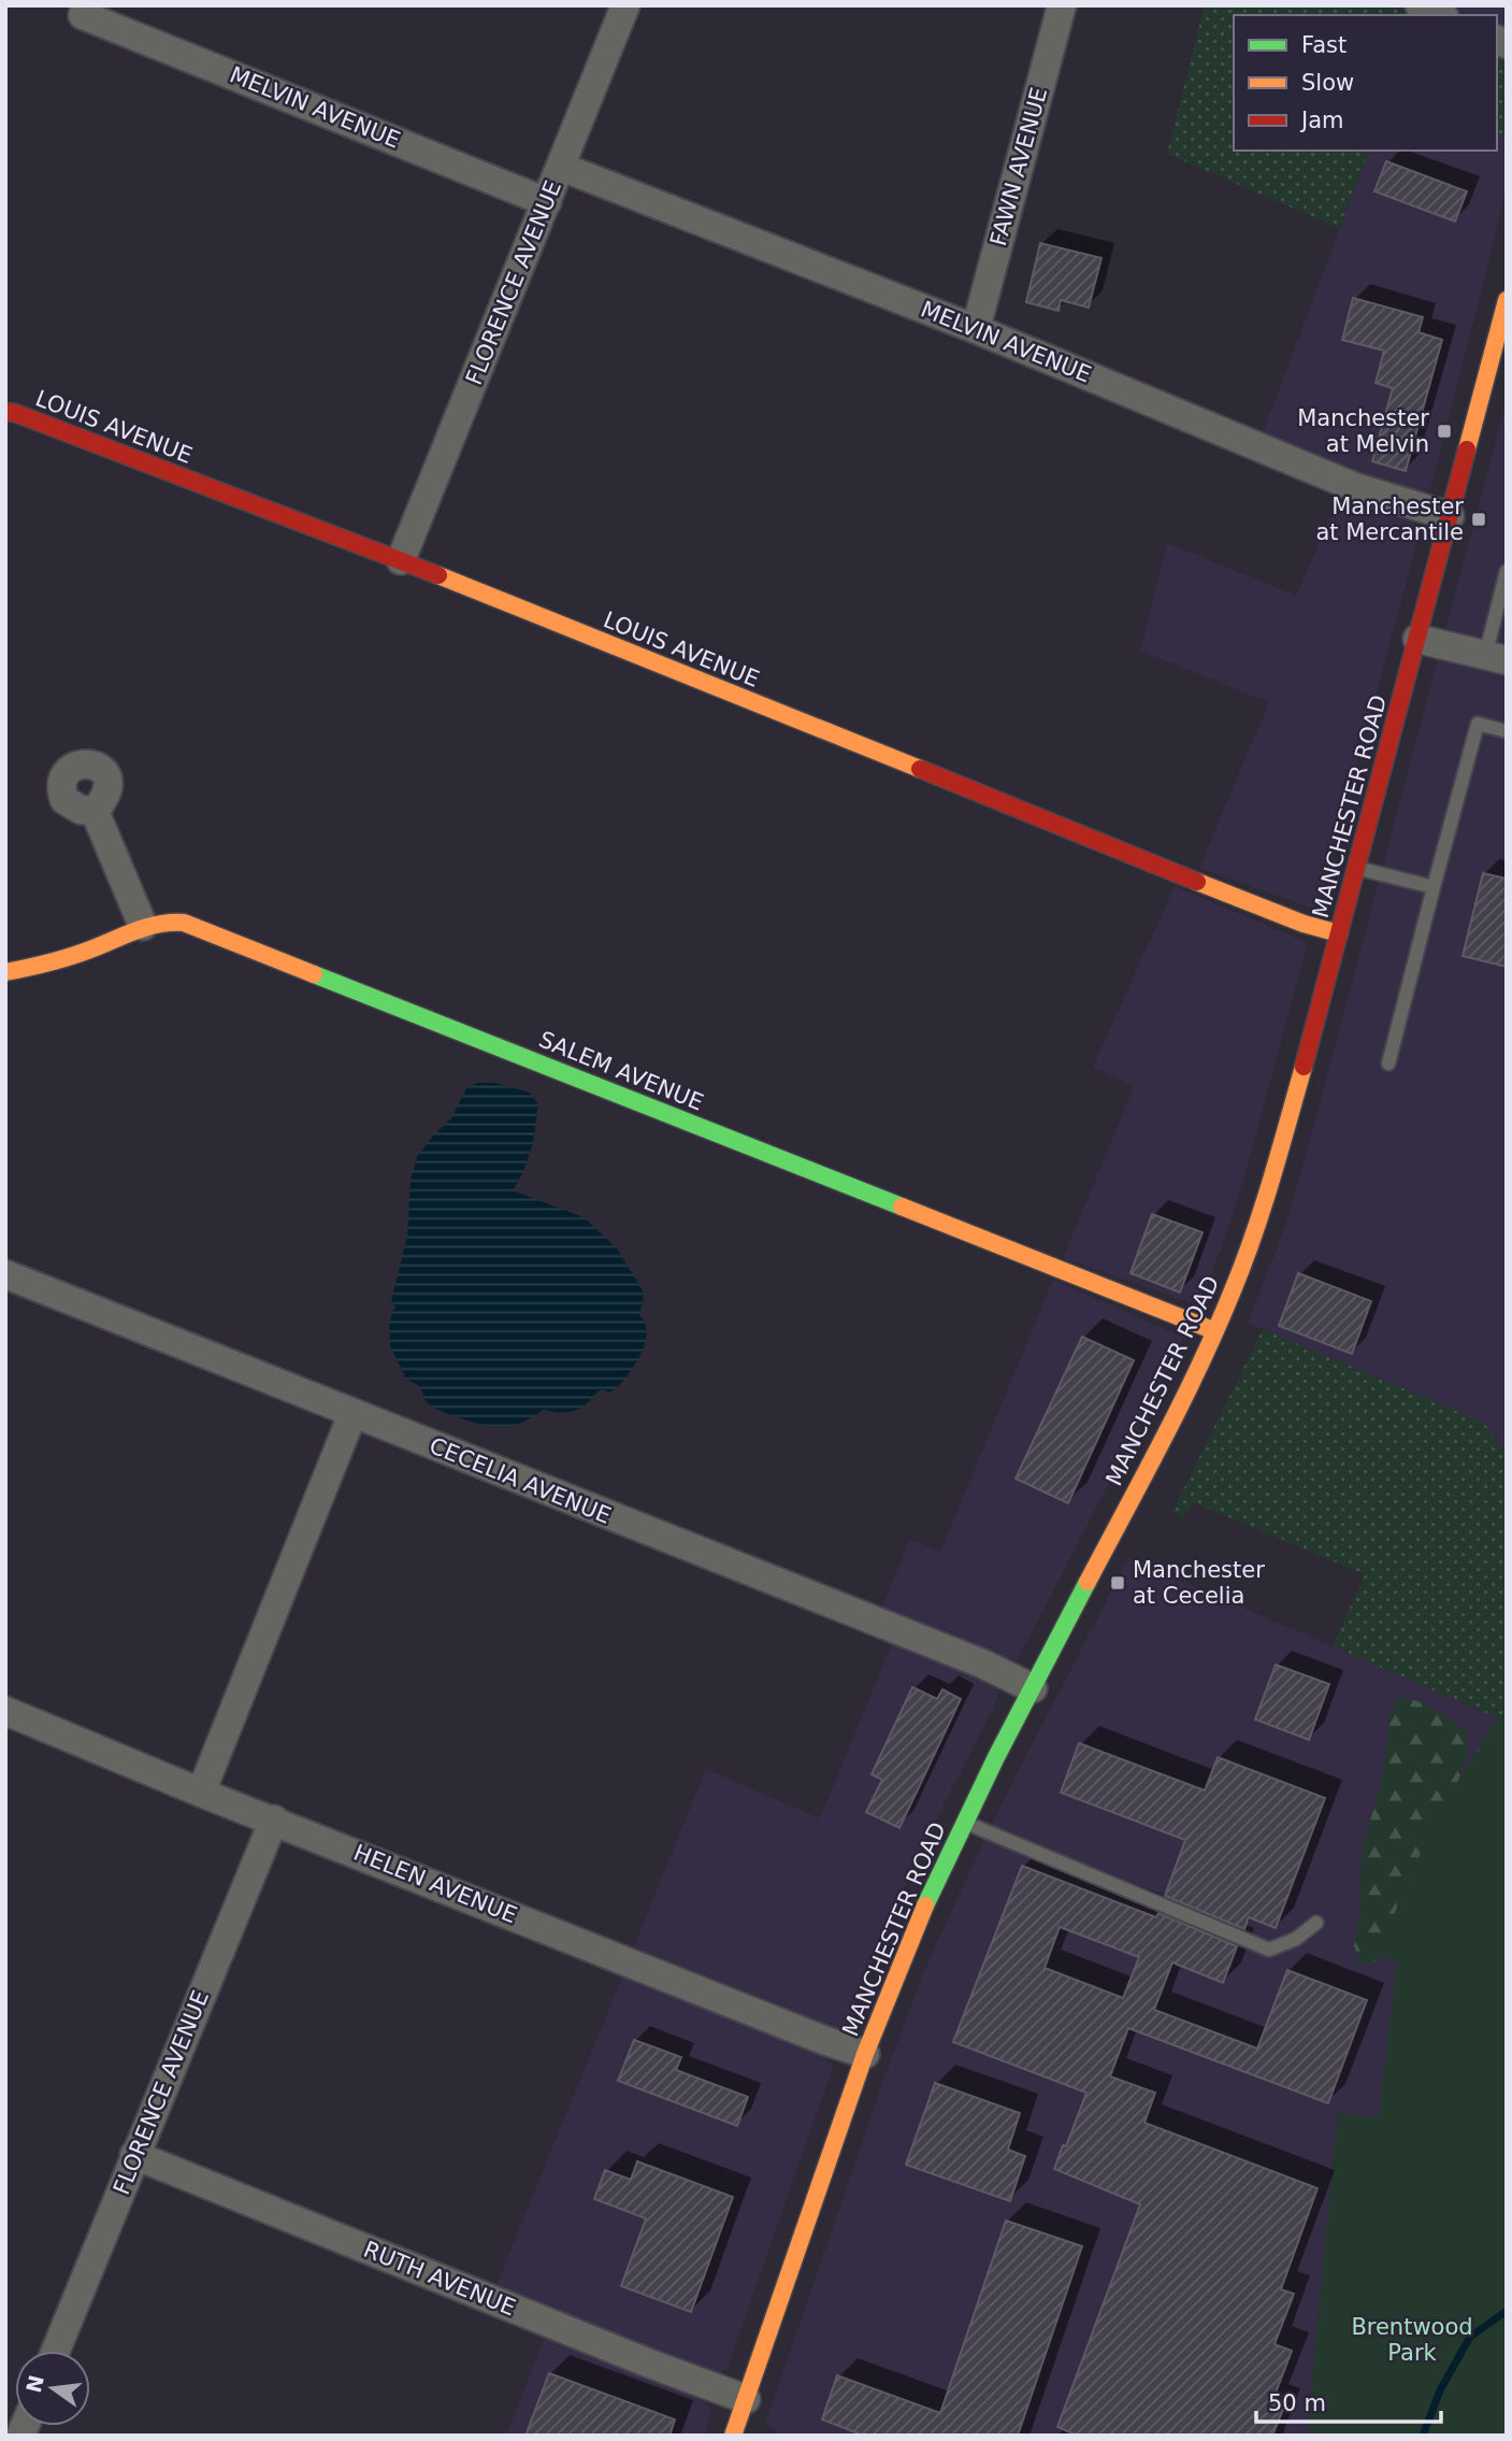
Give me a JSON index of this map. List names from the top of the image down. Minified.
{"streets":{"street":["MELVIN AVENUE","FAWN AVENUE","FLORENCE AVENUE","LOUIS AVENUE","MANCHESTER ROAD","SALEM AVENUE","CECELIA AVENUE","HELEN AVENUE","RUTH AVENUE"]},"crossings":[["MELVIN AVENUE","FAWN AVENUE"],["MELVIN AVENUE","FLORENCE AVENUE"],["MELVIN AVENUE","MANCHESTER ROAD"],["FLORENCE AVENUE","LOUIS AVENUE"],["FLORENCE AVENUE","HELEN AVENUE"],["FLORENCE AVENUE","RUTH AVENUE"],["LOUIS AVENUE","MANCHESTER ROAD"],["MANCHESTER ROAD","SALEM AVENUE"],["MANCHESTER ROAD","CECELIA AVENUE"],["MANCHESTER ROAD","HELEN AVENUE"],["MANCHESTER ROAD","RUTH AVENUE"]],"parks":["Brentwood Park"],"places":{"transit":["Manchester at Melvin","Manchester at Mercantile","Manchester at Cecelia"]},"legend":["Fast","Slow","Jam"],"scale_bar":"50 m","north":"left"}
